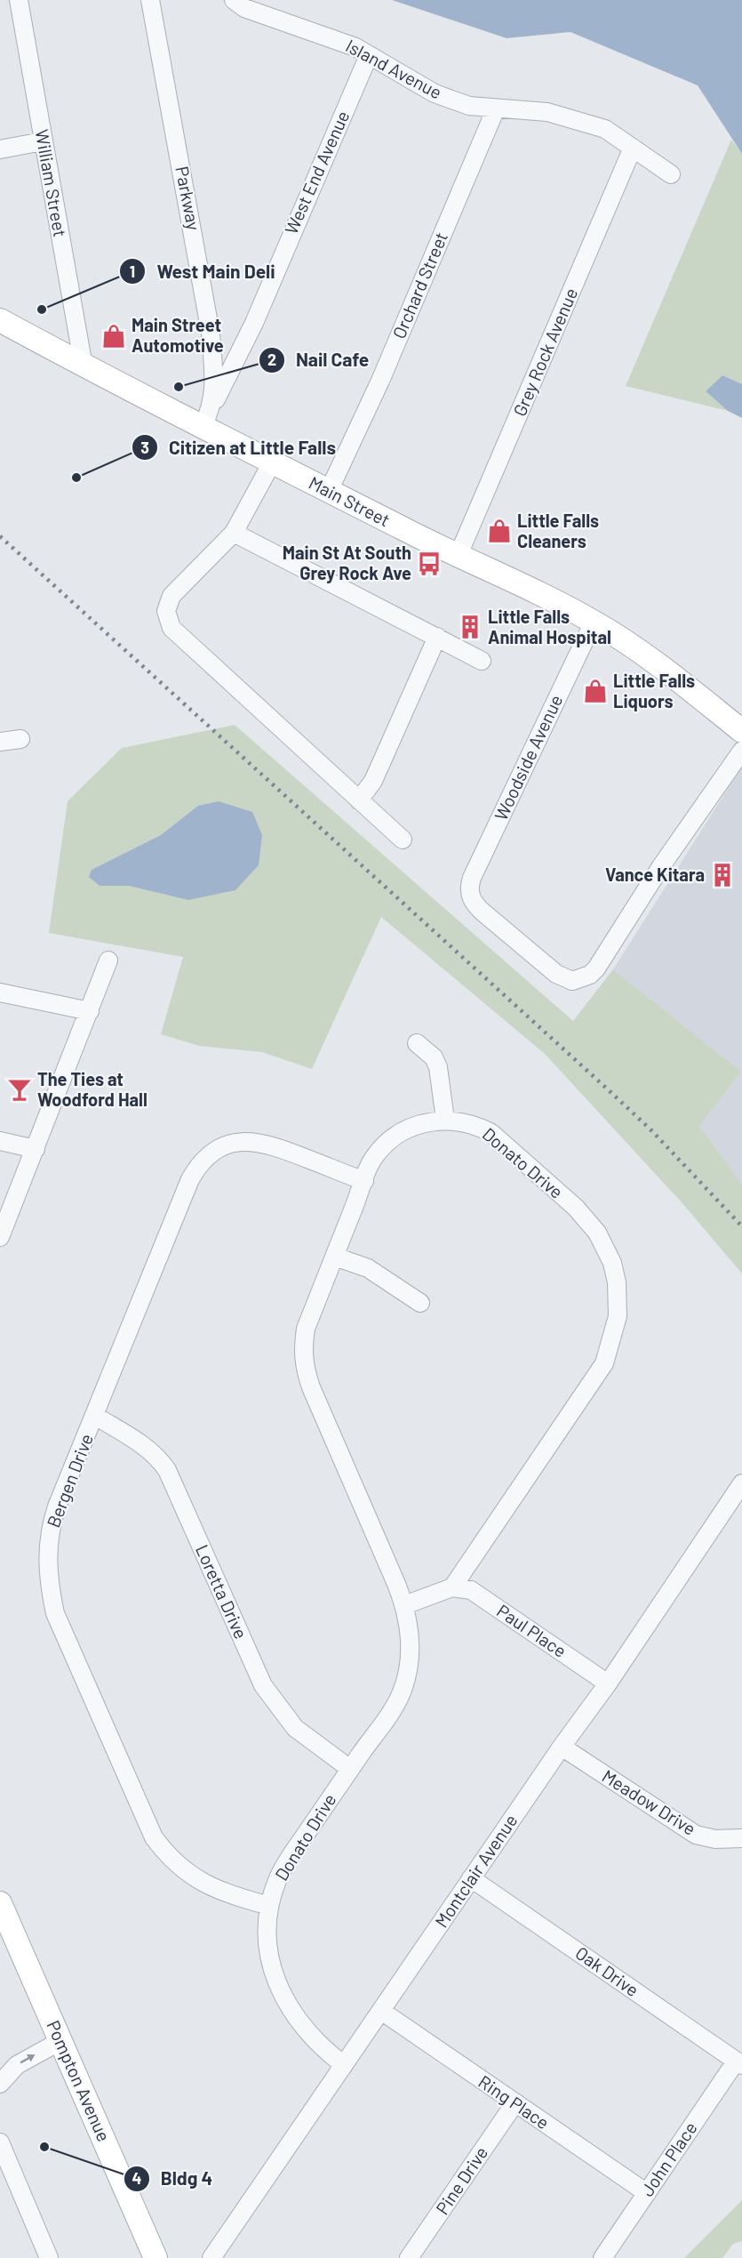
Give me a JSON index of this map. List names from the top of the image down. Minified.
{"streets":{"main road":["Main Street","Pompton Avenue"],"street":["Island Avenue","West End Avenue","William Street","Parkway","Orchard Street","Grey Rock Avenue","Woodside Avenue","Donato Drive","Bergen Drive","Loretta Drive","Paul Place","Meadow Drive","Montclair Avenue","Oak Drive","Ring Place","John Place","Pine Drive"]},"crossings":[["Island Avenue","West End Avenue"],["Island Avenue","Orchard Street"],["Island Avenue","Grey Rock Avenue"],["West End Avenue","Parkway"],["William Street","Main Street"],["Parkway","Main Street"],["Orchard Street","Main Street"],["Grey Rock Avenue","Main Street"],["Main Street","Woodside Avenue"],["Donato Drive","Bergen Drive"],["Donato Drive","Loretta Drive"],["Donato Drive","Paul Place"],["Donato Drive","Montclair Avenue"],["Bergen Drive","Loretta Drive"],["Paul Place","Montclair Avenue"],["Meadow Drive","Montclair Avenue"],["Montclair Avenue","Oak Drive"],["Montclair Avenue","Ring Place"],["Oak Drive","John Place"],["Ring Place","John Place"],["Ring Place","Pine Drive"]],"places":{"other":["West Main Deli","Nail Cafe","Citizen at Little Falls","Bldg 4"],"shop":["Main Street Automotive","Little Falls Cleaners","Little Falls Liquors"],"bus stop":["Main St At South Grey Rock Ave"],"building":["Little Falls Animal Hospital","Vance Kitara"],"bar":["The Ties at Woodford Hall"]}}
